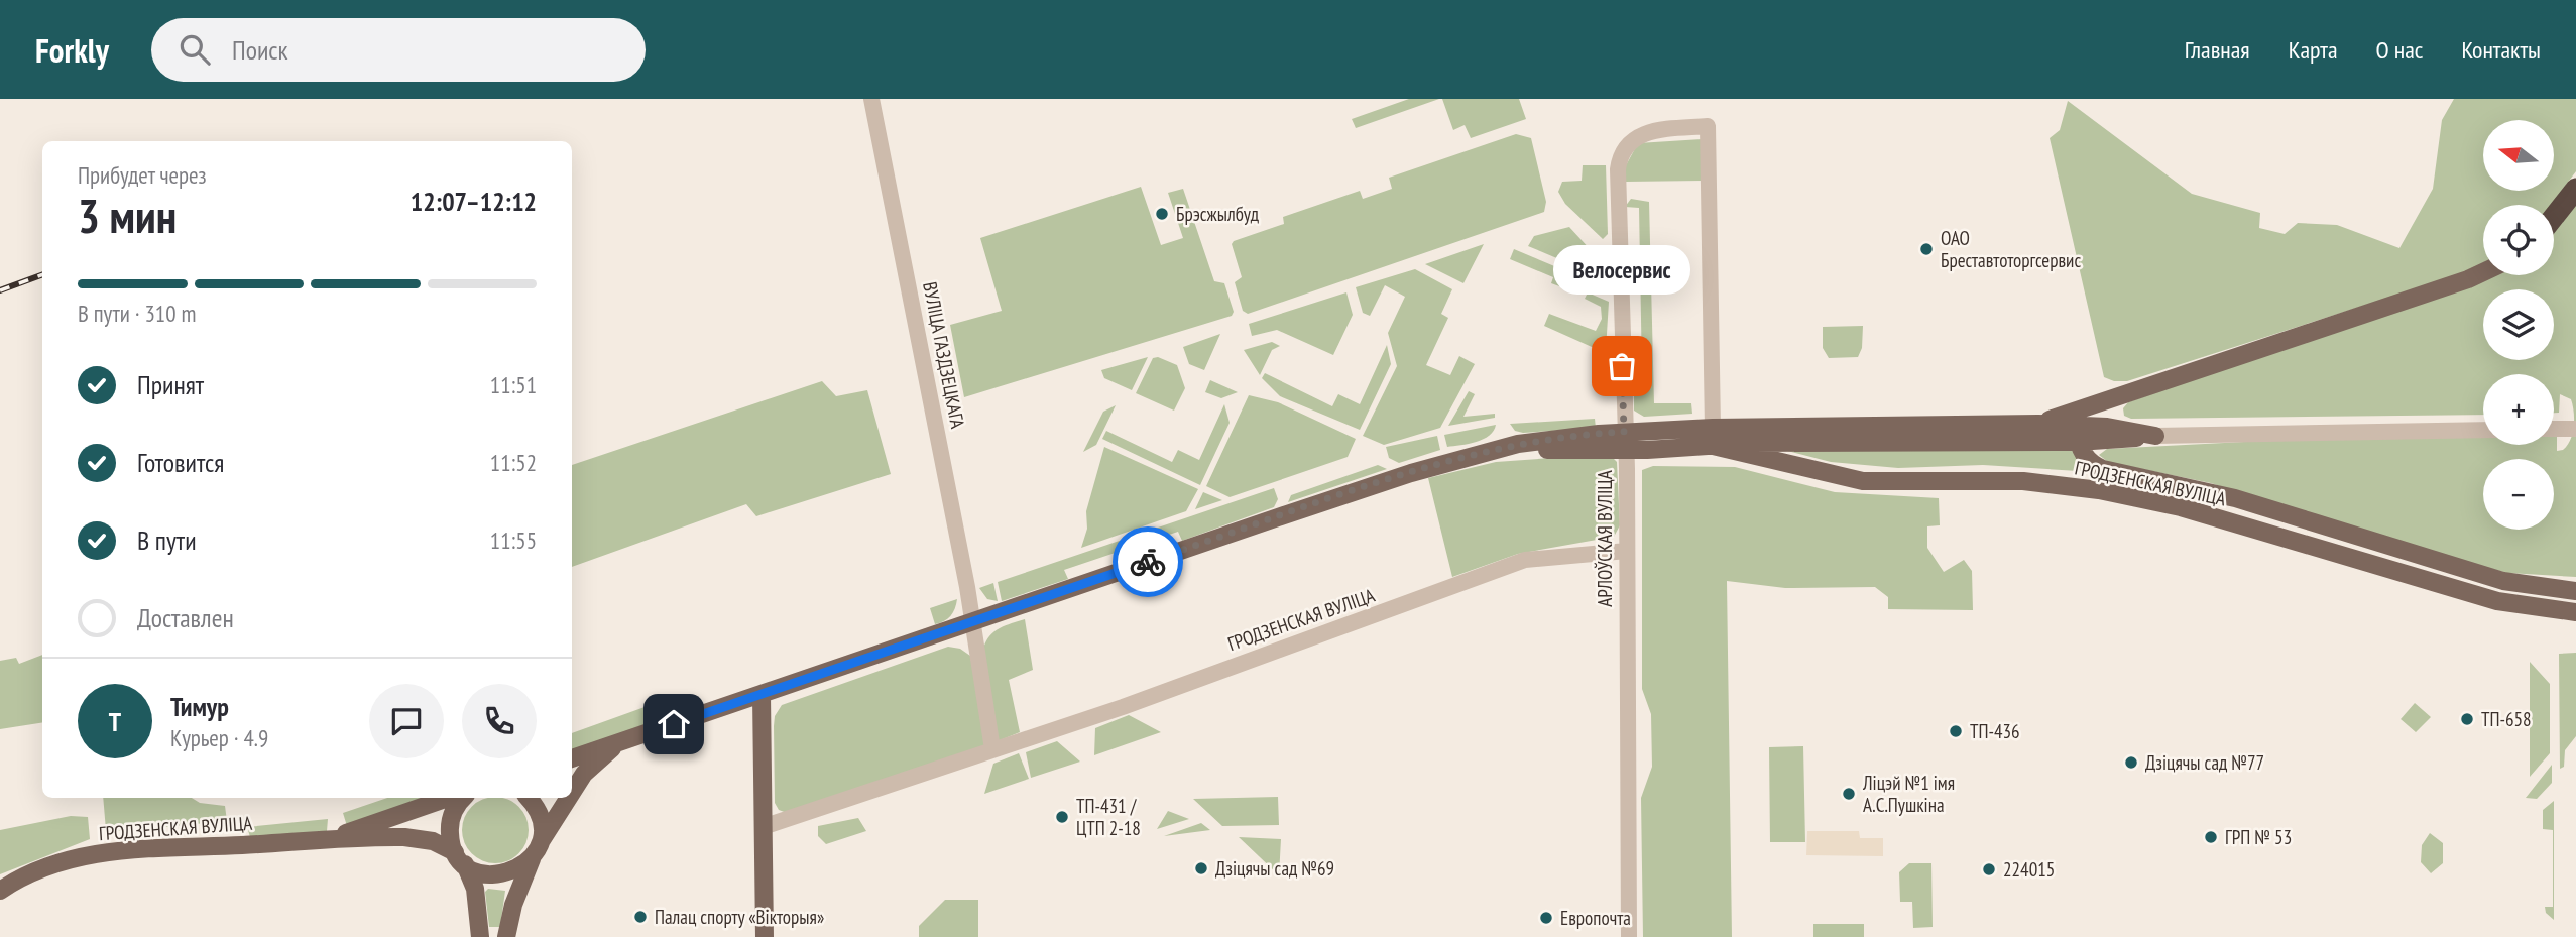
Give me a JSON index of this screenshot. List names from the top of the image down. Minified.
{"streets":{"main road":["ГРОДЗЕНСКАЯ ВУЛІЦА"],"street":["ВУЛІЦА ГАЗДЗЕЦКАГА","АРЛОЎСКАЯ ВУЛІЦА"]},"crossings":[["ВУЛІЦА ГАЗДЗЕЦКАГА","ГРОДЗЕНСКАЯ ВУЛІЦА"],["ГРОДЗЕНСКАЯ ВУЛІЦА","АРЛОЎСКАЯ ВУЛІЦА"]],"places":["Брэсжылбуд","ОАО Бреставтоторгсервис","Велосервис","ТП-658","ТП-436","Дзіцячы сад №77","Ліцэй №1 імя А.С.Пушкіна","ТП-431 / ЦТП 2-18","ГРП № 53","Дзіцячы сад №69","224015","Палац спорту «Вікторыя»","Европочта"],"north":"left","page":{"header":"Forkly","search":"Поиск","nav":["Главная","Карта","О нас","Контакты"],"map_buttons":["+","−"],"heading":["3 мин","Прибудет через","12:07–12:12"],"panel":["Тимур","Курьер · 4.9"],"bubble":"Велосервис","bar":"В пути · 310 m","list":[["Принят","11:51"],["Готовится","11:52"],["В пути","11:55"],"Доставлен"],"round":"Т"}}
